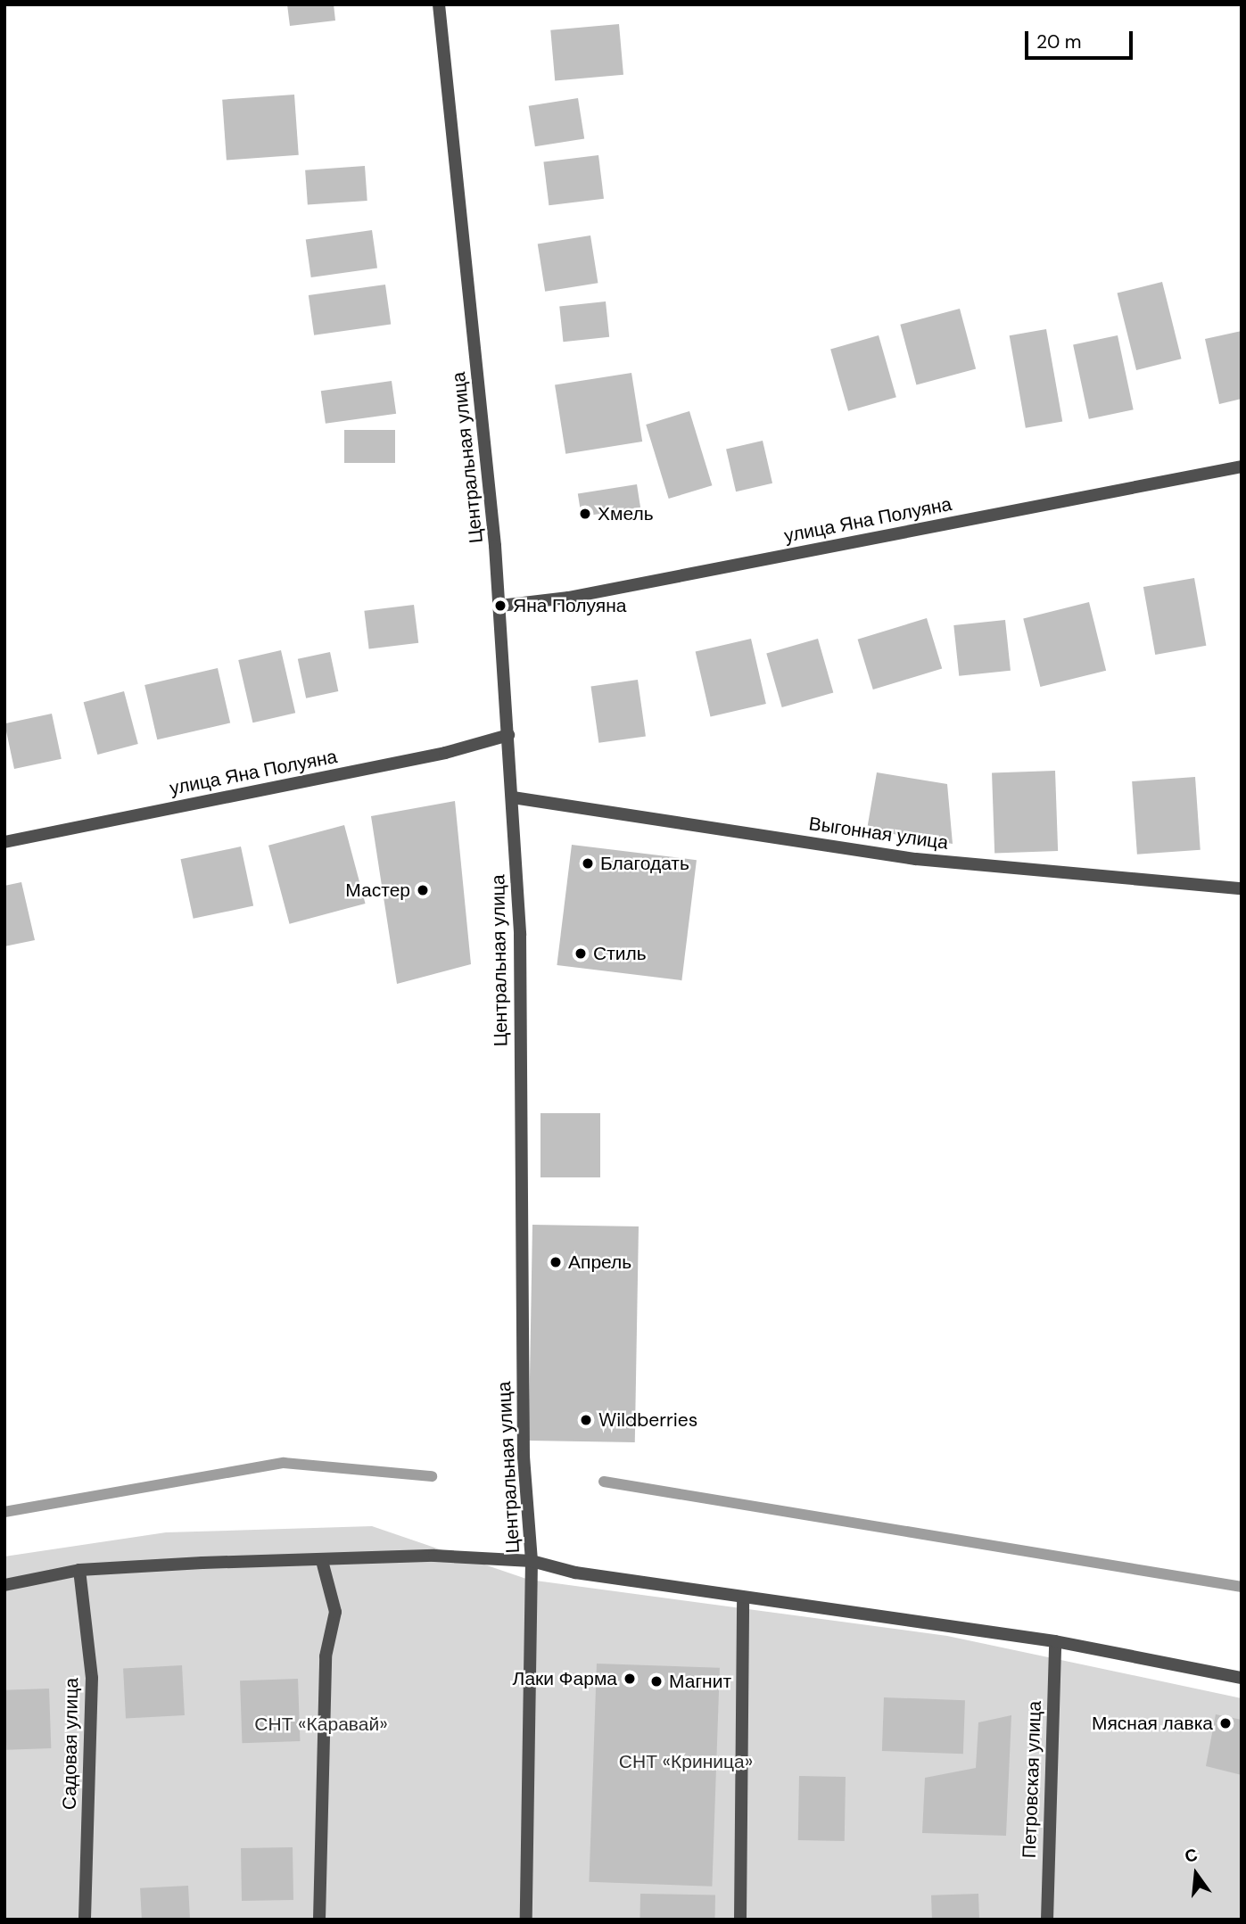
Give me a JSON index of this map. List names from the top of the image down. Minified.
{"streets":{"street":["Центральная улица","улица Яна Полуяна","Выгонная улица","Садовая улица","Петровская улица"]},"crossings":[["Центральная улица","улица Яна Полуяна"],["Центральная улица","Выгонная улица"]],"parks":["СНТ «Каравай»","СНТ «Криница»"],"places":["Хмель","Яна Полуяна","Благодать","Мастер","Стиль","Апрель","Wildberries","Лаки Фарма","Магнит","Мясная лавка"],"scale_bar":"20 m","north":"top"}
